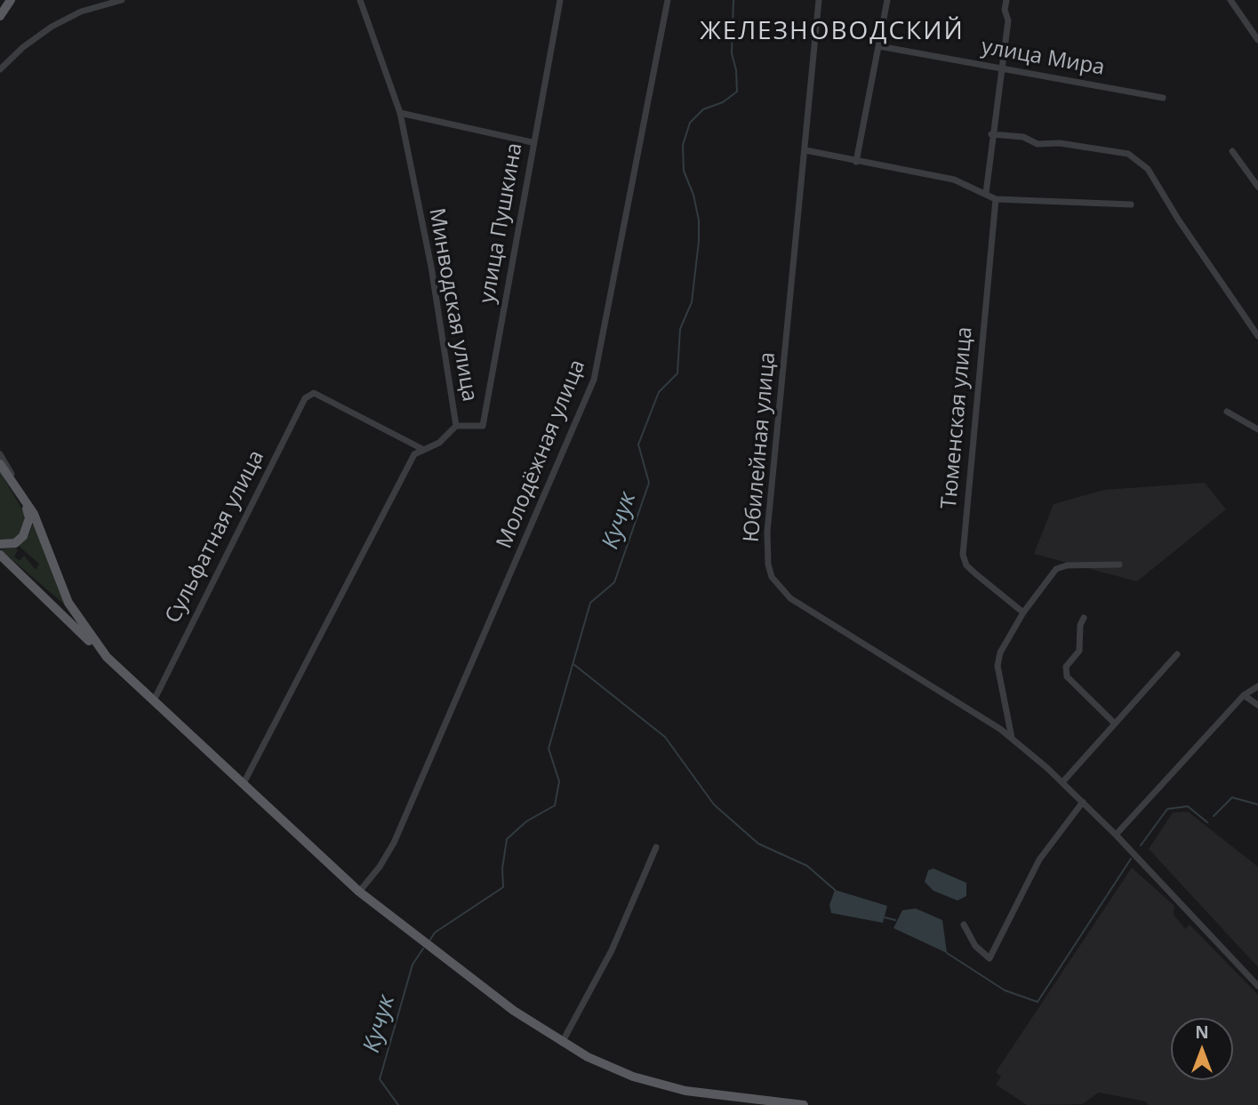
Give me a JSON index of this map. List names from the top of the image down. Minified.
{"streets":{"street":["улица Мира","улица Пушкина","Минводская улица","Тюменская улица","Юбилейная улица","Молодёжная улица","Сульфатная улица"]},"crossings":[["улица Пушкина","Минводская улица"],["Минводская улица","Сульфатная улица"]],"districts":["ЖЕЛЕЗНОВОДСКИЙ"],"water":["Кучук"],"north":"top"}
